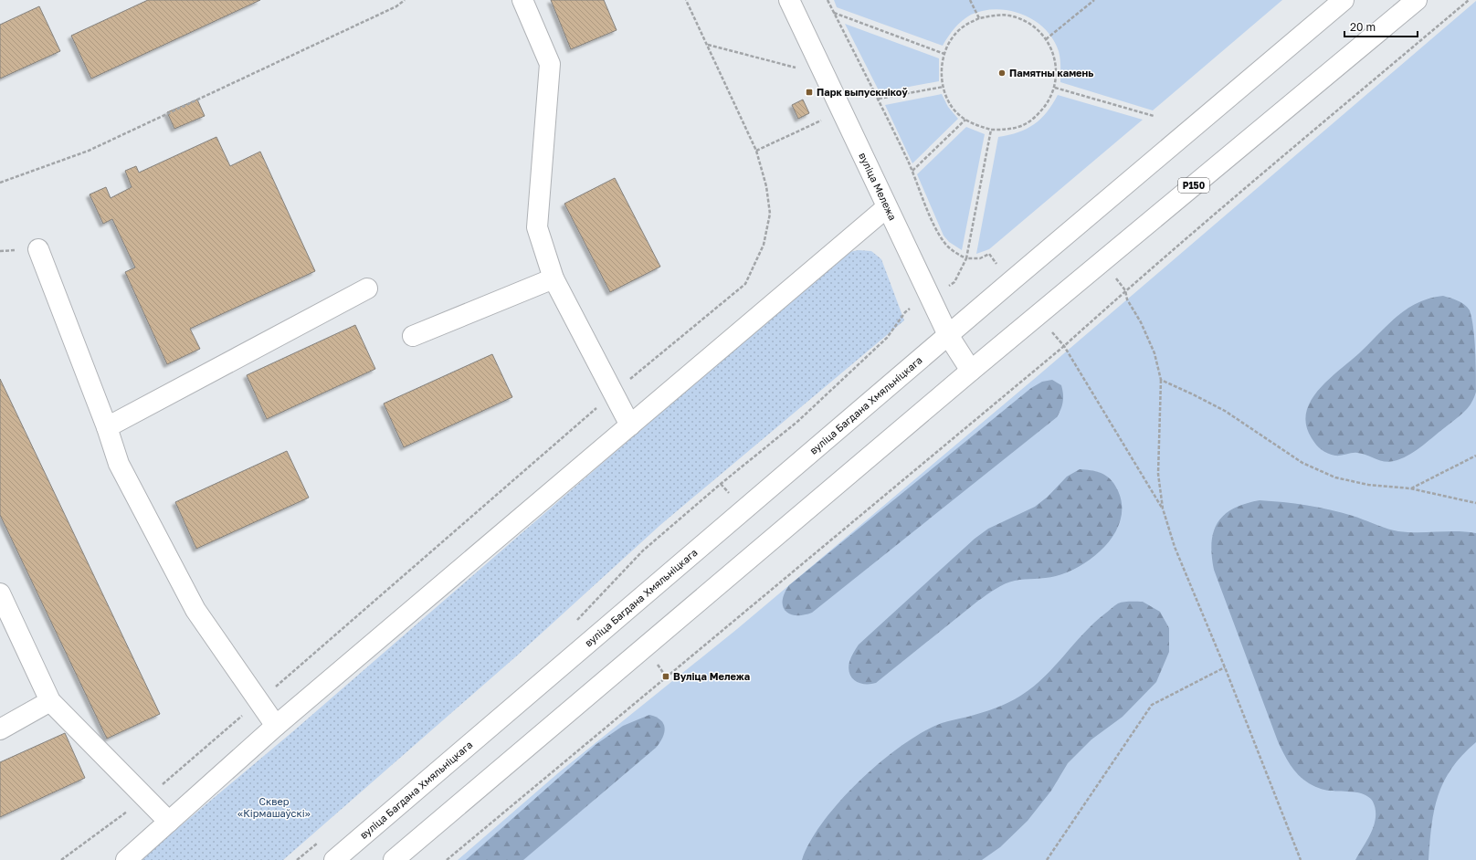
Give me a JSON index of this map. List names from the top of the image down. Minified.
{"streets":{"main road":["Р150","вуліца Мележа","вуліца Багдана Хмяльніцкага"]},"crossings":[["Р150","вуліца Мележа"],["вуліца Мележа","вуліца Багдана Хмяльніцкага"]],"parks":["Сквер «Кірмашаўскі»"],"places":{"other":["Памятны камень"],"transit":["Парк выпускнікоў","Вуліца Мележа"]},"scale_bar":"20 m"}
